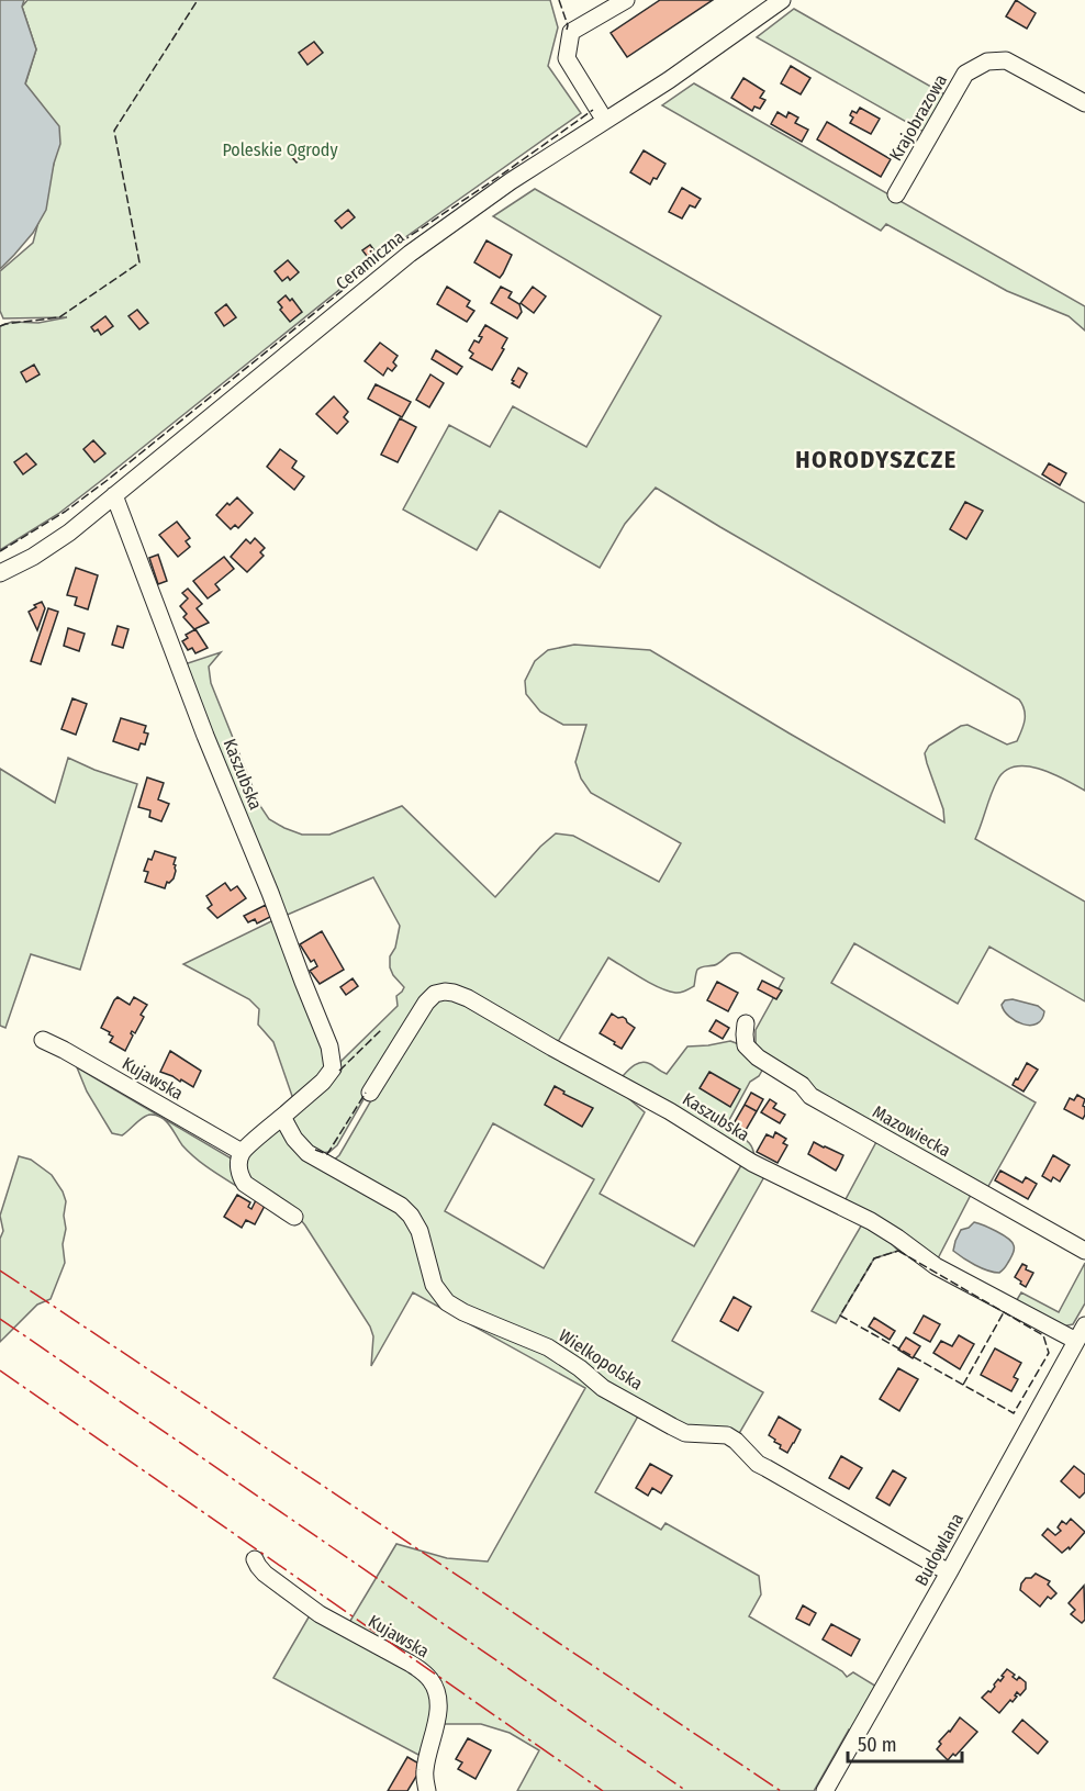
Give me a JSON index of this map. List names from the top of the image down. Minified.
{"streets":{"street":["Krajobrazowa","Ceramiczna","Kaszubska","Kujawska","Mazowiecka","Wielkopolska","Budowlana"]},"crossings":[["Ceramiczna","Kaszubska"],["Kaszubska","Wielkopolska"],["Kaszubska","Budowlana"],["Wielkopolska","Budowlana"]],"districts":["HORODYSZCZE"],"parks":["Poleskie Ogrody"],"scale_bar":"50 m"}
